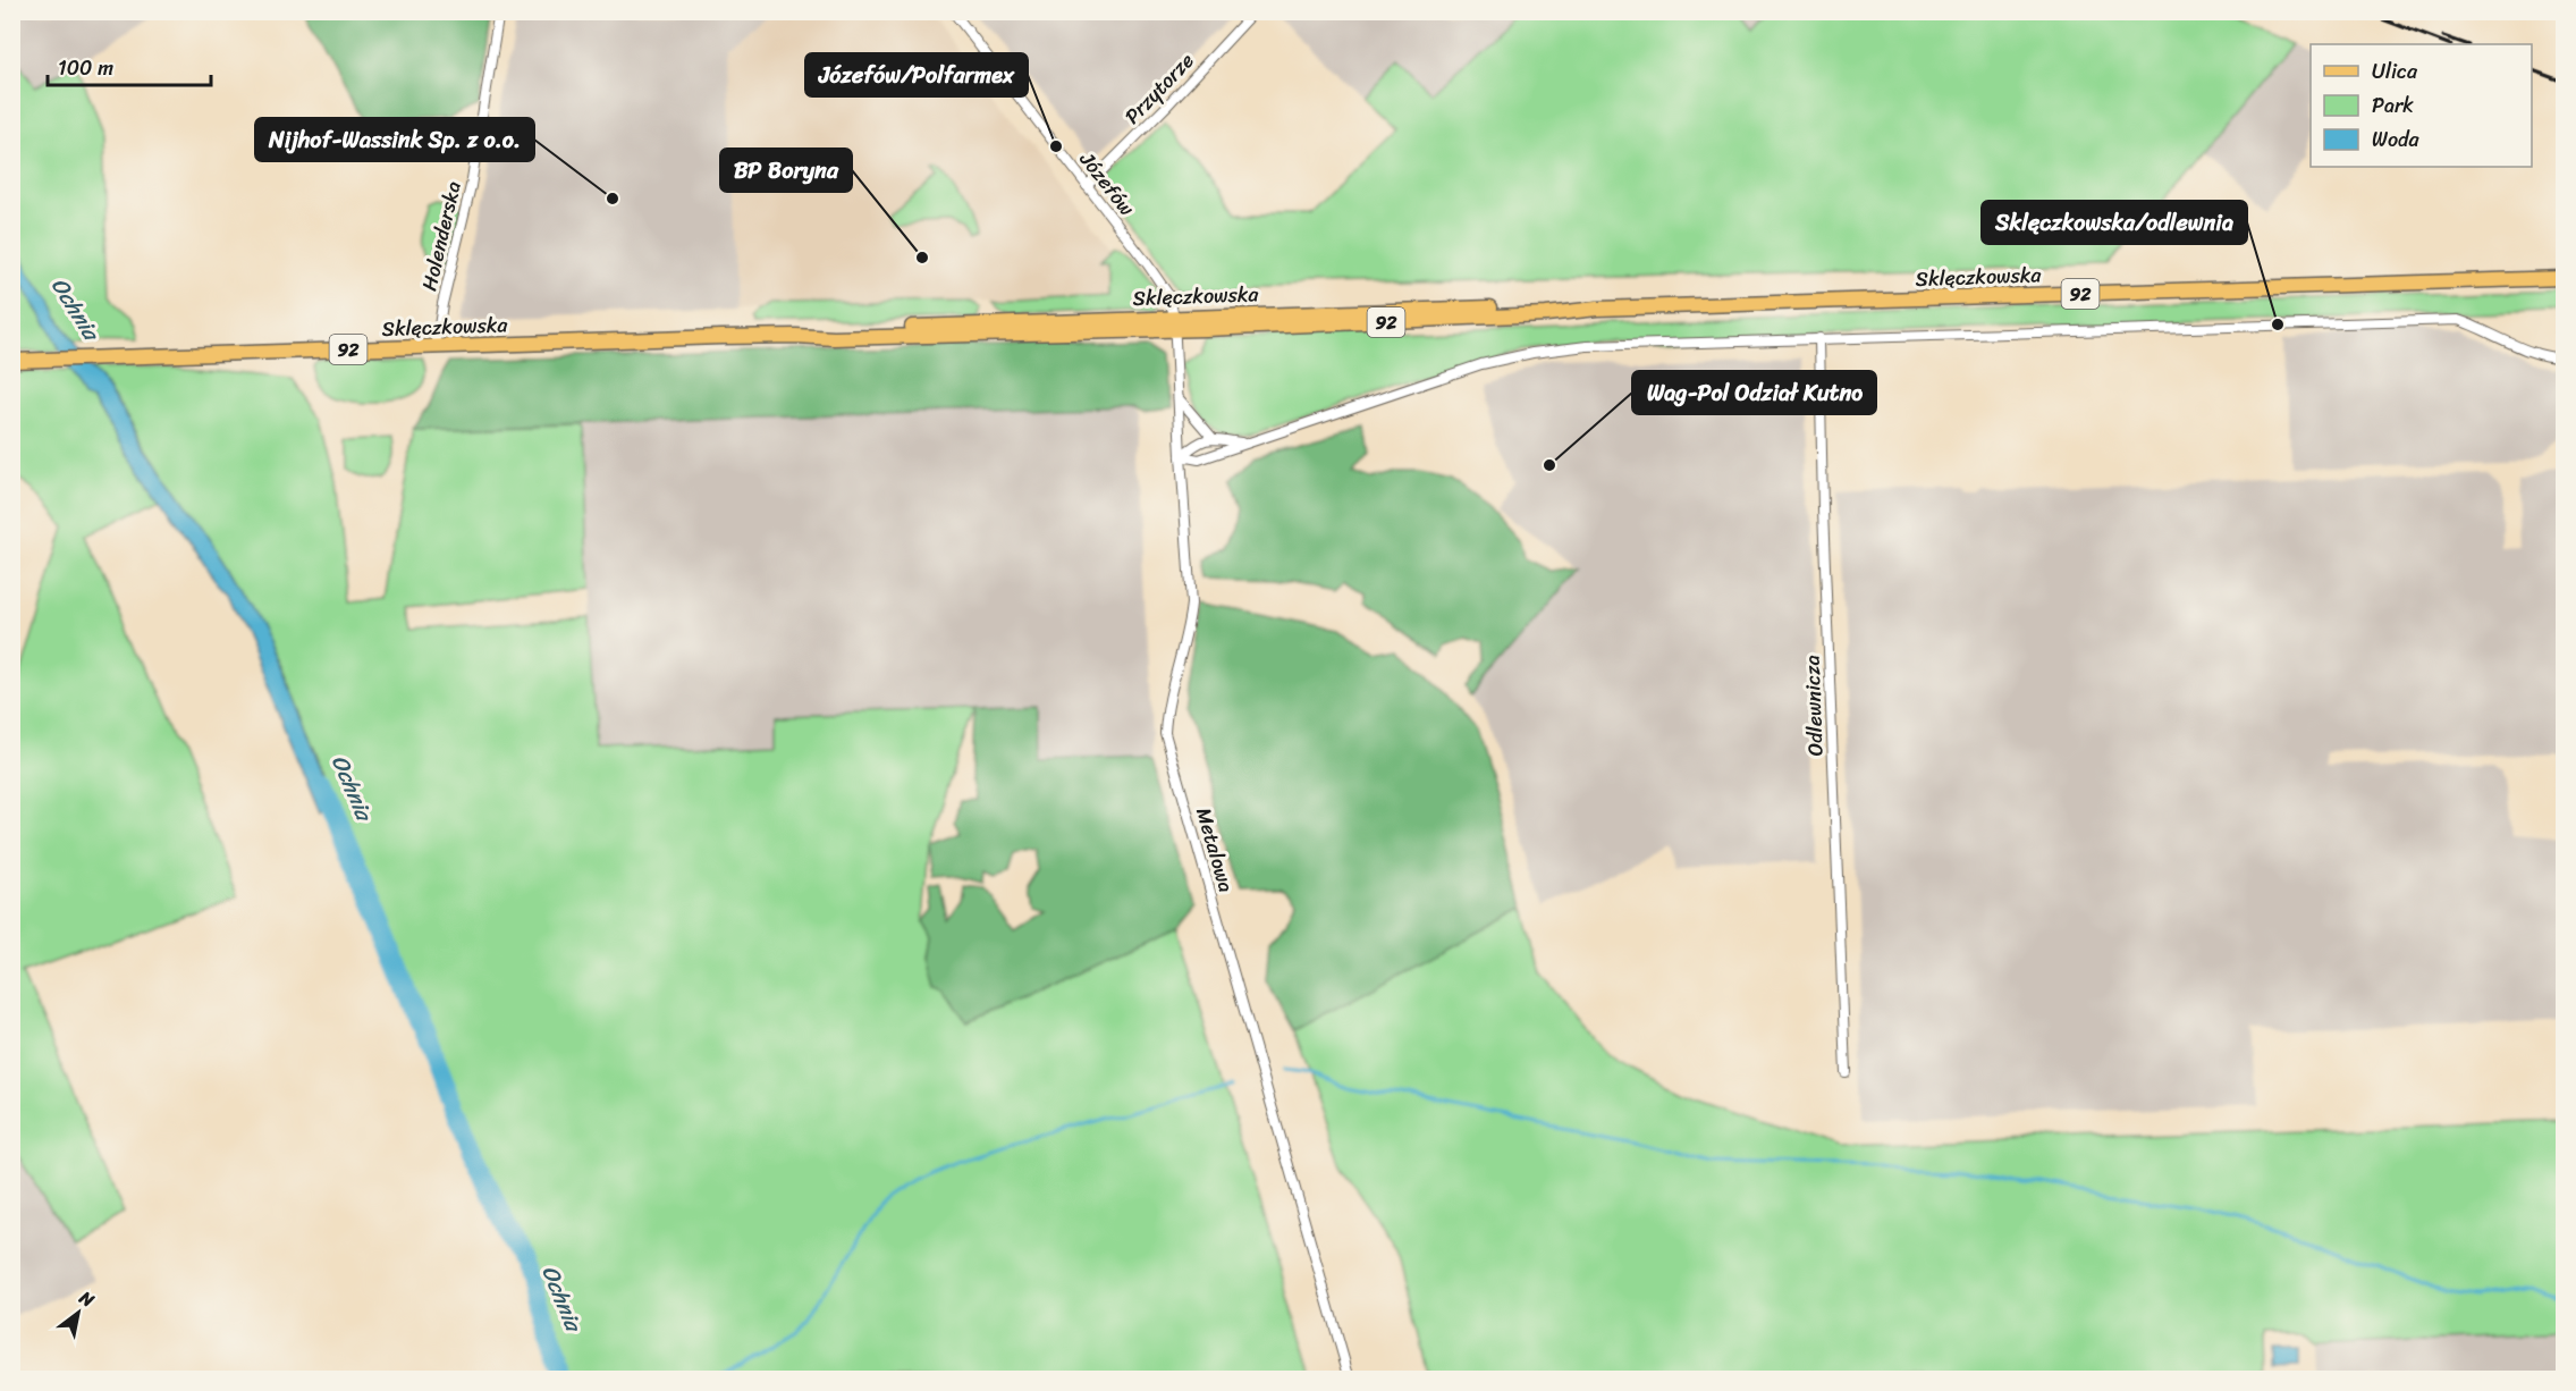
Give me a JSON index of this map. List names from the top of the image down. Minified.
{"streets":{"main road":["Sklęczkowska","92"],"street":["Przytorze","Józefów","Holenderska","Odlewnicza","Metalowa"]},"crossings":[["Przytorze","Józefów"],["Józefów","Sklęczkowska"],["Józefów","Metalowa"],["Holenderska","Sklęczkowska"],["Sklęczkowska","Metalowa"]],"water":["Ochnia"],"places":["Józefów/Polfarmex","Nijhof-Wassink Sp. z o.o.","BP Boryna","Sklęczkowska/odlewnia","Wag-Pol Odział Kutno"],"legend":["Ulica","Park","Woda"],"scale_bar":"100 m","north":"top right"}
